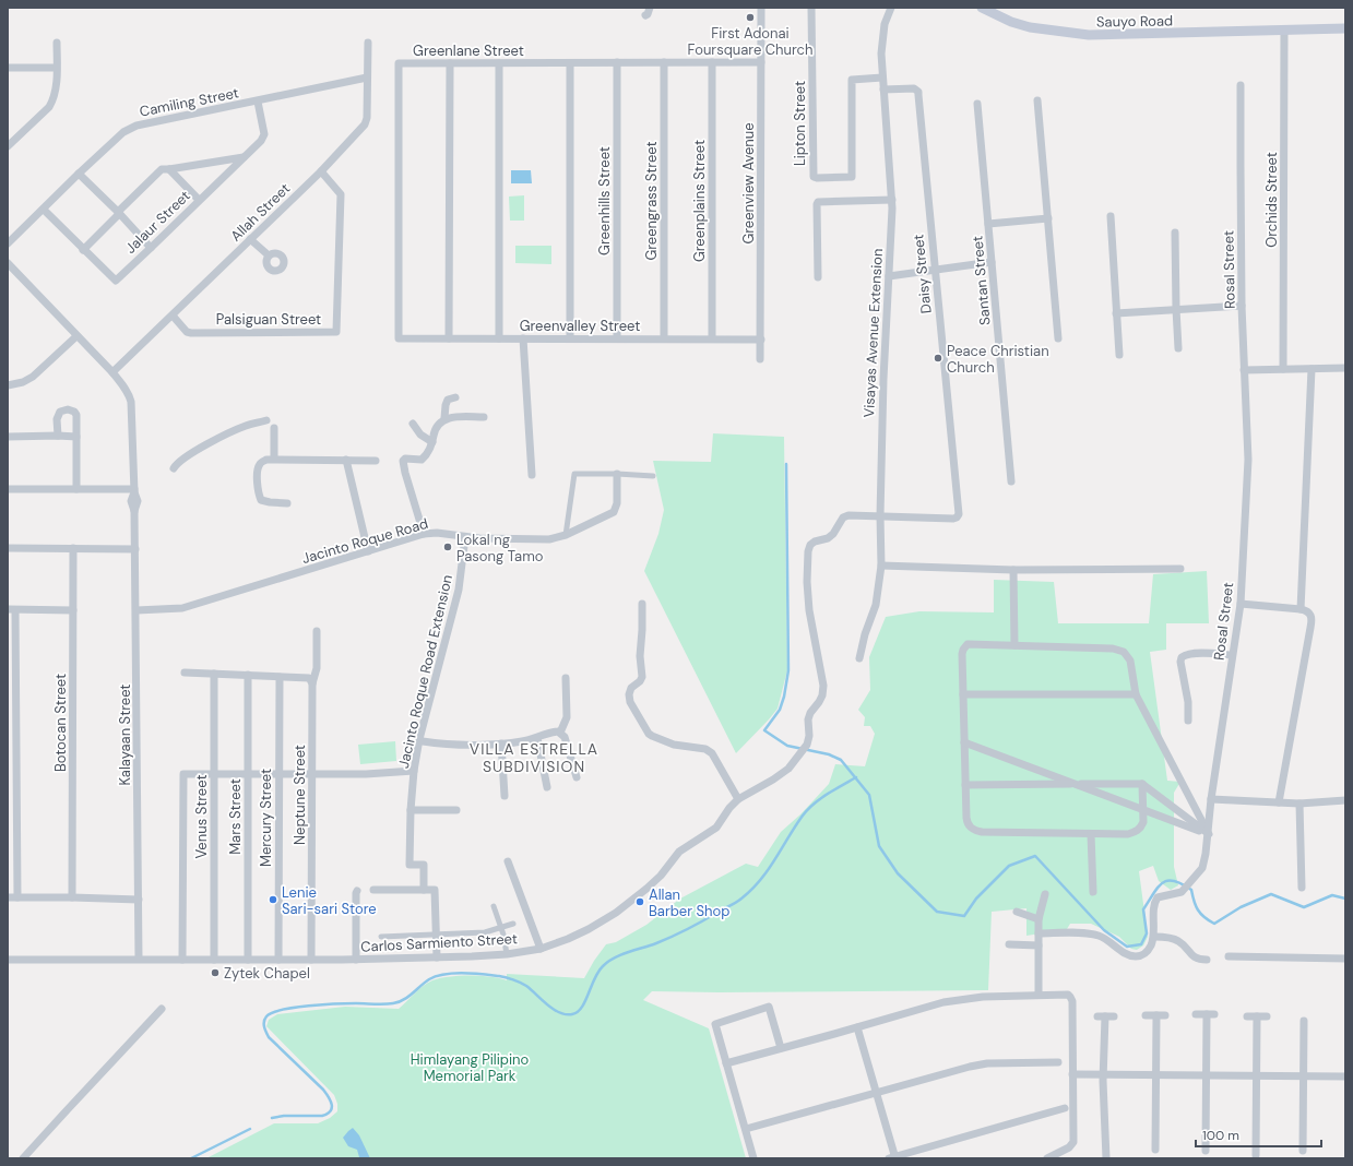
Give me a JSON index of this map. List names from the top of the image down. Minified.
{"streets":{"main road":["Sauyo Road"],"street":["Greenlane Street","Camiling Street","Lipton Street","Greenview Avenue","Orchids Street","Greenhills Street","Greengrass Street","Greenplains Street","Allah Street","Jalaur Street","Rosal Street","Daisy Street","Santan Street","Palsiguan Street","Greenvalley Street","Visayas Avenue Extension","Jacinto Roque Road","Jacinto Roque Road Extension","Botocan Street","Kalayaan Street","Neptune Street","Venus Street","Mars Street","Mercury Street","Carlos Sarmiento Street"]},"crossings":[["Sauyo Road","Orchids Street"],["Greenlane Street","Greenview Avenue"],["Greenlane Street","Greenhills Street"],["Greenlane Street","Greengrass Street"],["Greenlane Street","Greenplains Street"],["Greenlane Street","Greenvalley Street"],["Camiling Street","Allah Street"],["Camiling Street","Jalaur Street"],["Lipton Street","Visayas Avenue Extension"],["Greenview Avenue","Greenvalley Street"],["Greenhills Street","Greenvalley Street"],["Greengrass Street","Greenvalley Street"],["Greenplains Street","Greenvalley Street"],["Allah Street","Palsiguan Street"],["Allah Street","Kalayaan Street"],["Daisy Street","Visayas Avenue Extension"],["Daisy Street","Carlos Sarmiento Street"],["Visayas Avenue Extension","Carlos Sarmiento Street"],["Jacinto Roque Road","Jacinto Roque Road Extension"],["Jacinto Roque Road","Kalayaan Street"],["Kalayaan Street","Carlos Sarmiento Street"],["Neptune Street","Carlos Sarmiento Street"],["Venus Street","Carlos Sarmiento Street"],["Mars Street","Carlos Sarmiento Street"],["Mercury Street","Carlos Sarmiento Street"]],"districts":["VILLA ESTRELLA SUBDIVISION"],"parks":["Himlayang Pilipino Memorial Park"],"places":["First Adonai Foursquare Church","Peace Christian Church","Lokal ng Pasong Tamo","Lenie Sari-sari Store","Allan Barber Shop","Zytek Chapel"],"scale_bar":"100 m"}
